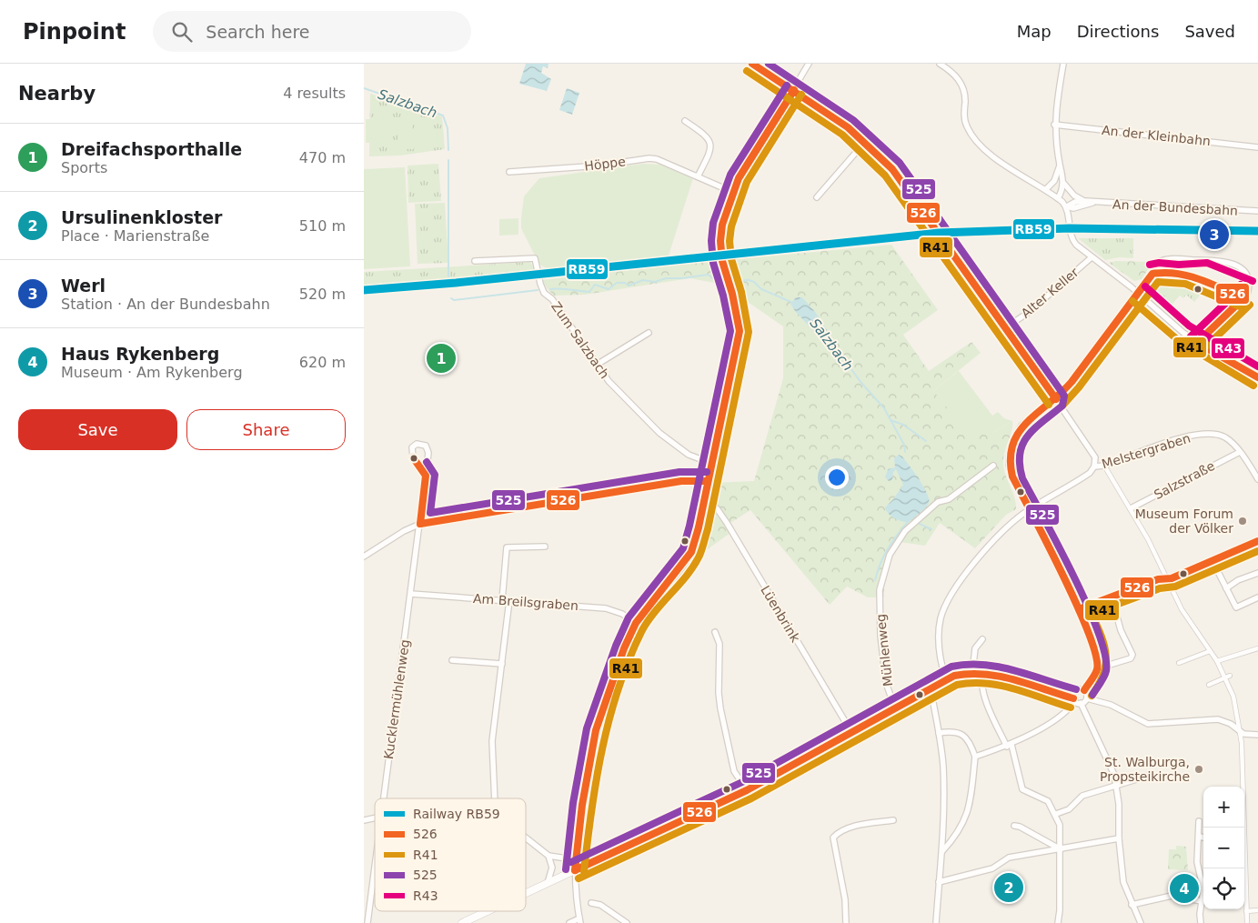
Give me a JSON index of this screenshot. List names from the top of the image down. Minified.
{"streets":{"street":["An der Kleinbahn","Höppe","An der Bundesbahn","Alter Keller","Zum Salzbach","Melstergraben","Salzstraße","Am Breilsgraben","Lüenbrink","Mühlenweg","Kucklermühlenweg"]},"crossings":[["Melstergraben","Salzstraße"],["Am Breilsgraben","Kucklermühlenweg"]],"water":["Salzbach"],"places":["Museum Forum der Völker","St. Walburga, Propsteikirche"],"lines":["transit line 526","transit line 525","transit line R41","rail line RB59","transit line R43"],"legend":["Railway RB59","526","R41","525","R43"],"page":{"header":"Pinpoint","search":"Search here","nav":["Map","Directions","Saved"],"heading":["Nearby","4 results"],"list":[{"mark":"1","name":"Dreifachsporthalle","note":"Sports","value":"470 m"},{"mark":"2","name":"Ursulinenkloster","note":"Place · Marienstraße","value":"510 m"},{"mark":"3","name":"Werl","note":"Station · An der Bundesbahn","value":"520 m"},{"mark":"4","name":"Haus Rykenberg","note":"Museum · Am Rykenberg","value":"620 m"}],"pins":["3","1","2","4"],"buttons":["Save","Share"],"map_buttons":["+","−"]}}
